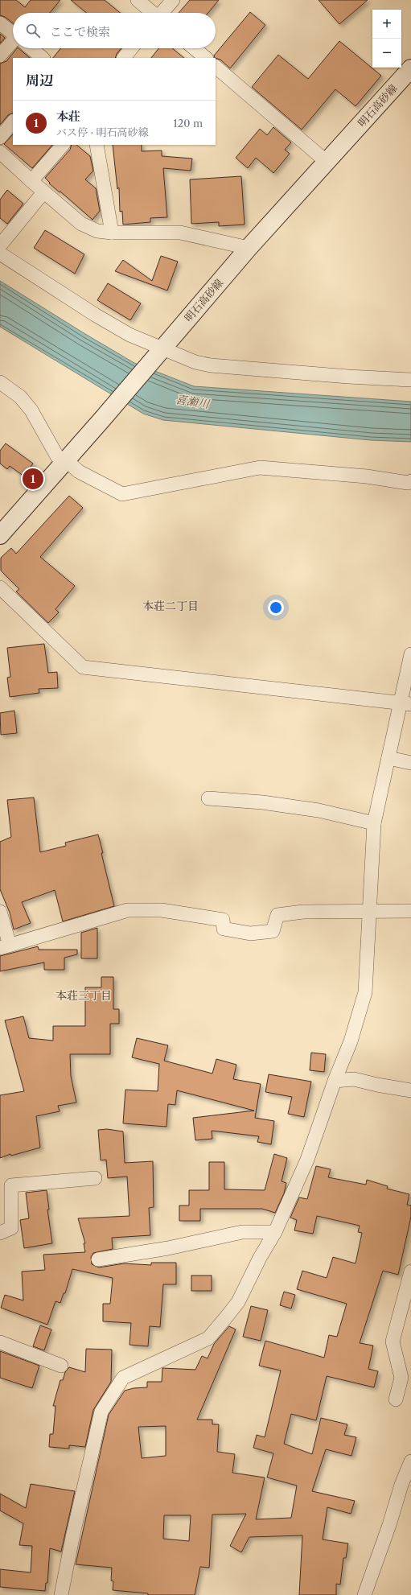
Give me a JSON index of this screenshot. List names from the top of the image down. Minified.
{"streets":{"main road":["明石高砂線"]},"districts":["本荘二丁目","本荘三丁目"],"water":["喜瀬川"],"page":{"map_buttons":["+","−"],"search":"ここで検索","heading":"周辺","list":[{"mark":"1","name":"本荘","note":"バス停 · 明石高砂線","value":"120 m"}],"pins":"1"}}
